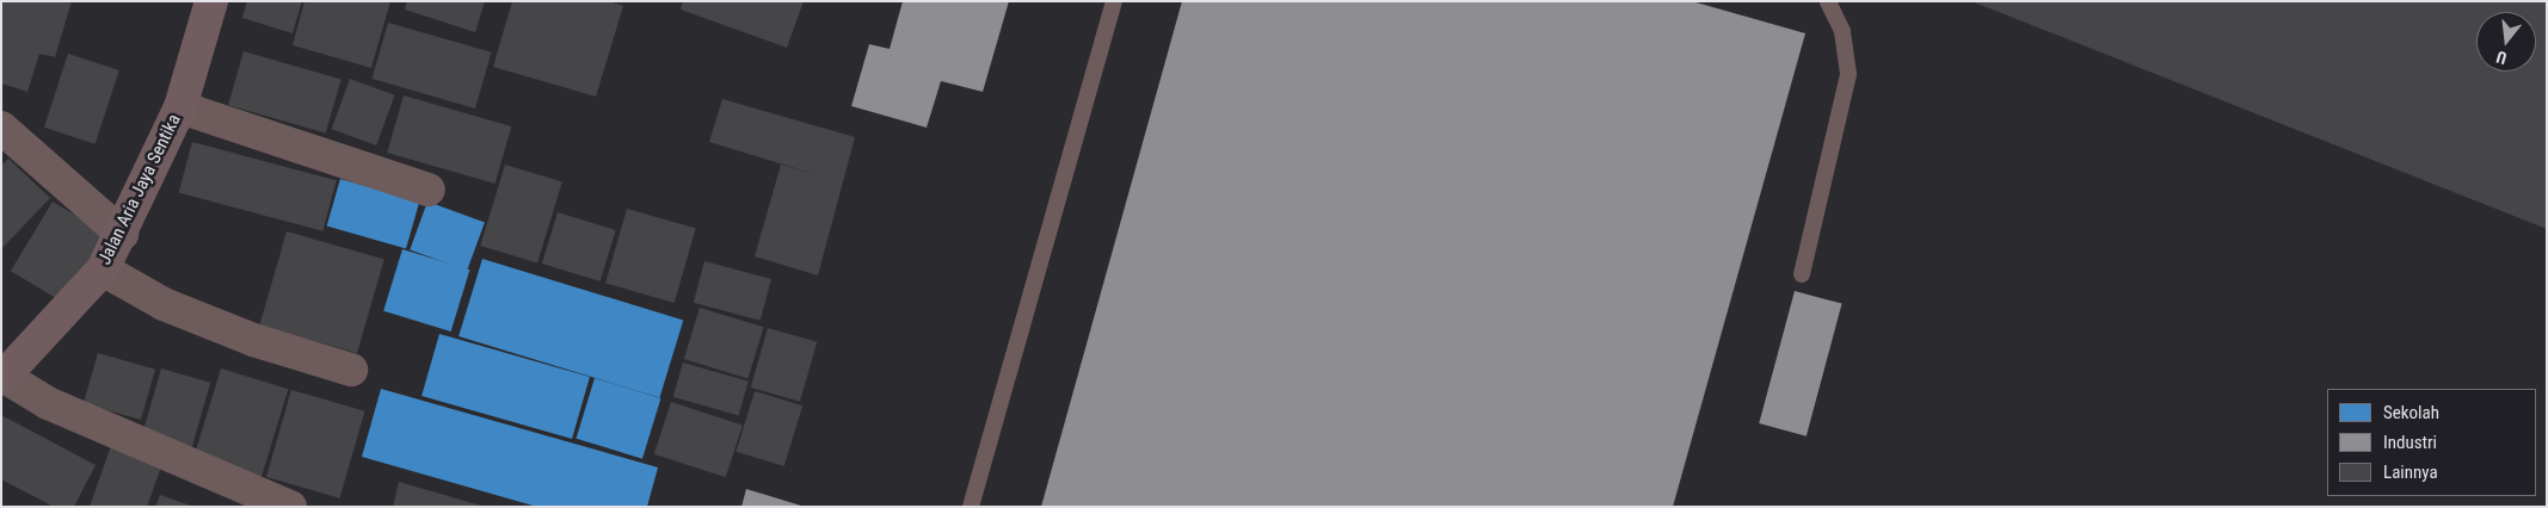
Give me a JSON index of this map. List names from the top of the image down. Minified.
{"streets":{"street":["Jalan Aria Jaya Sentika"]},"legend":["Sekolah","Industri","Lainnya"],"north":"bottom"}
